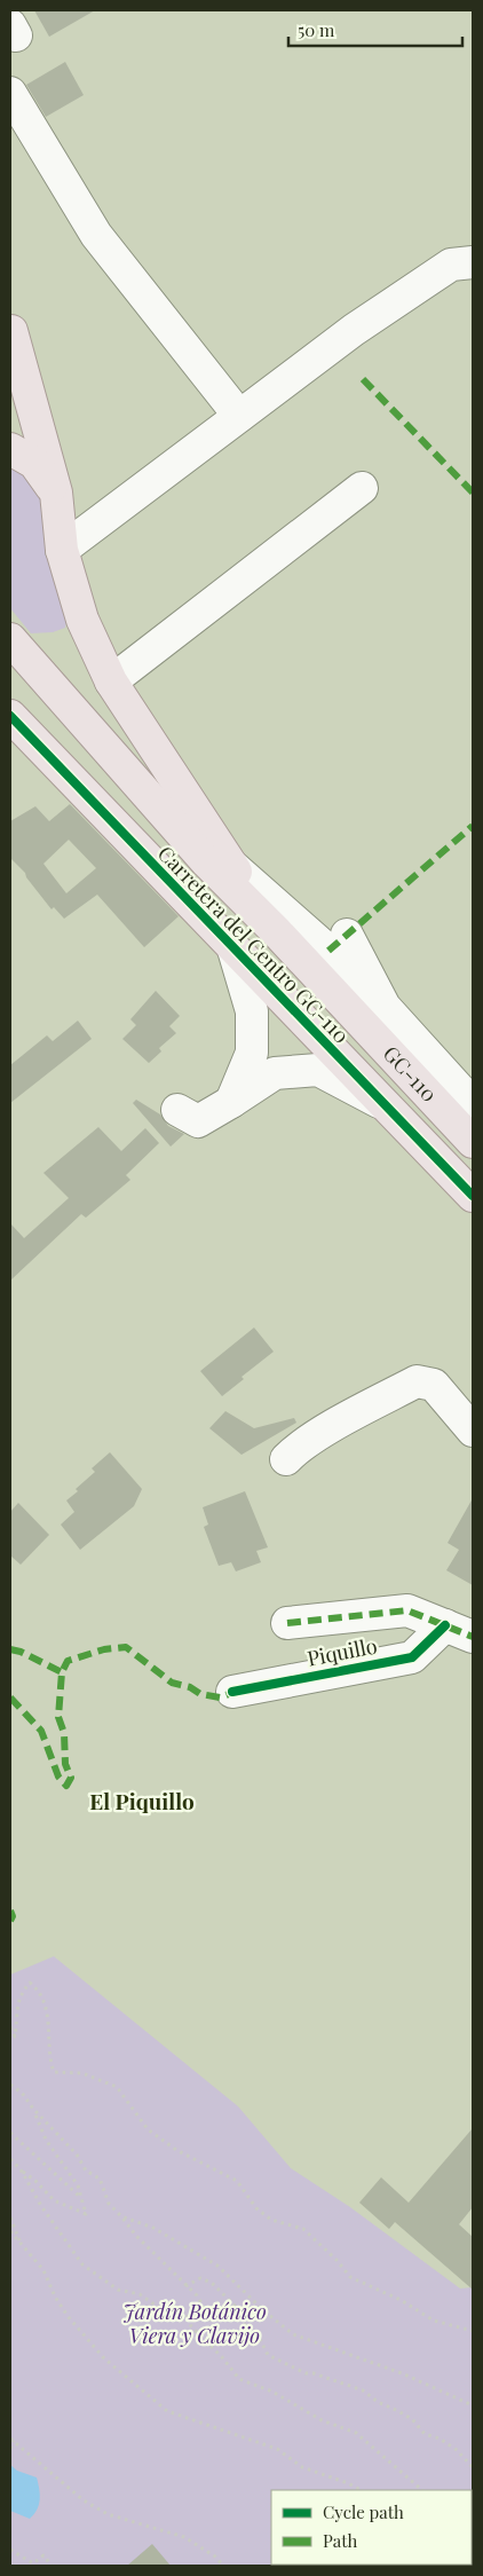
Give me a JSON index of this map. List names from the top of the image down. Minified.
{"streets":{"main road":["Carretera del Centro GC-110","GC-110"],"street":["Piquillo"]},"crossings":[["Carretera del Centro GC-110","GC-110"]],"districts":["El Piquillo"],"parks":["Jardín Botánico Viera y Clavijo"],"legend":["Cycle path","Path"],"scale_bar":"50 m"}
